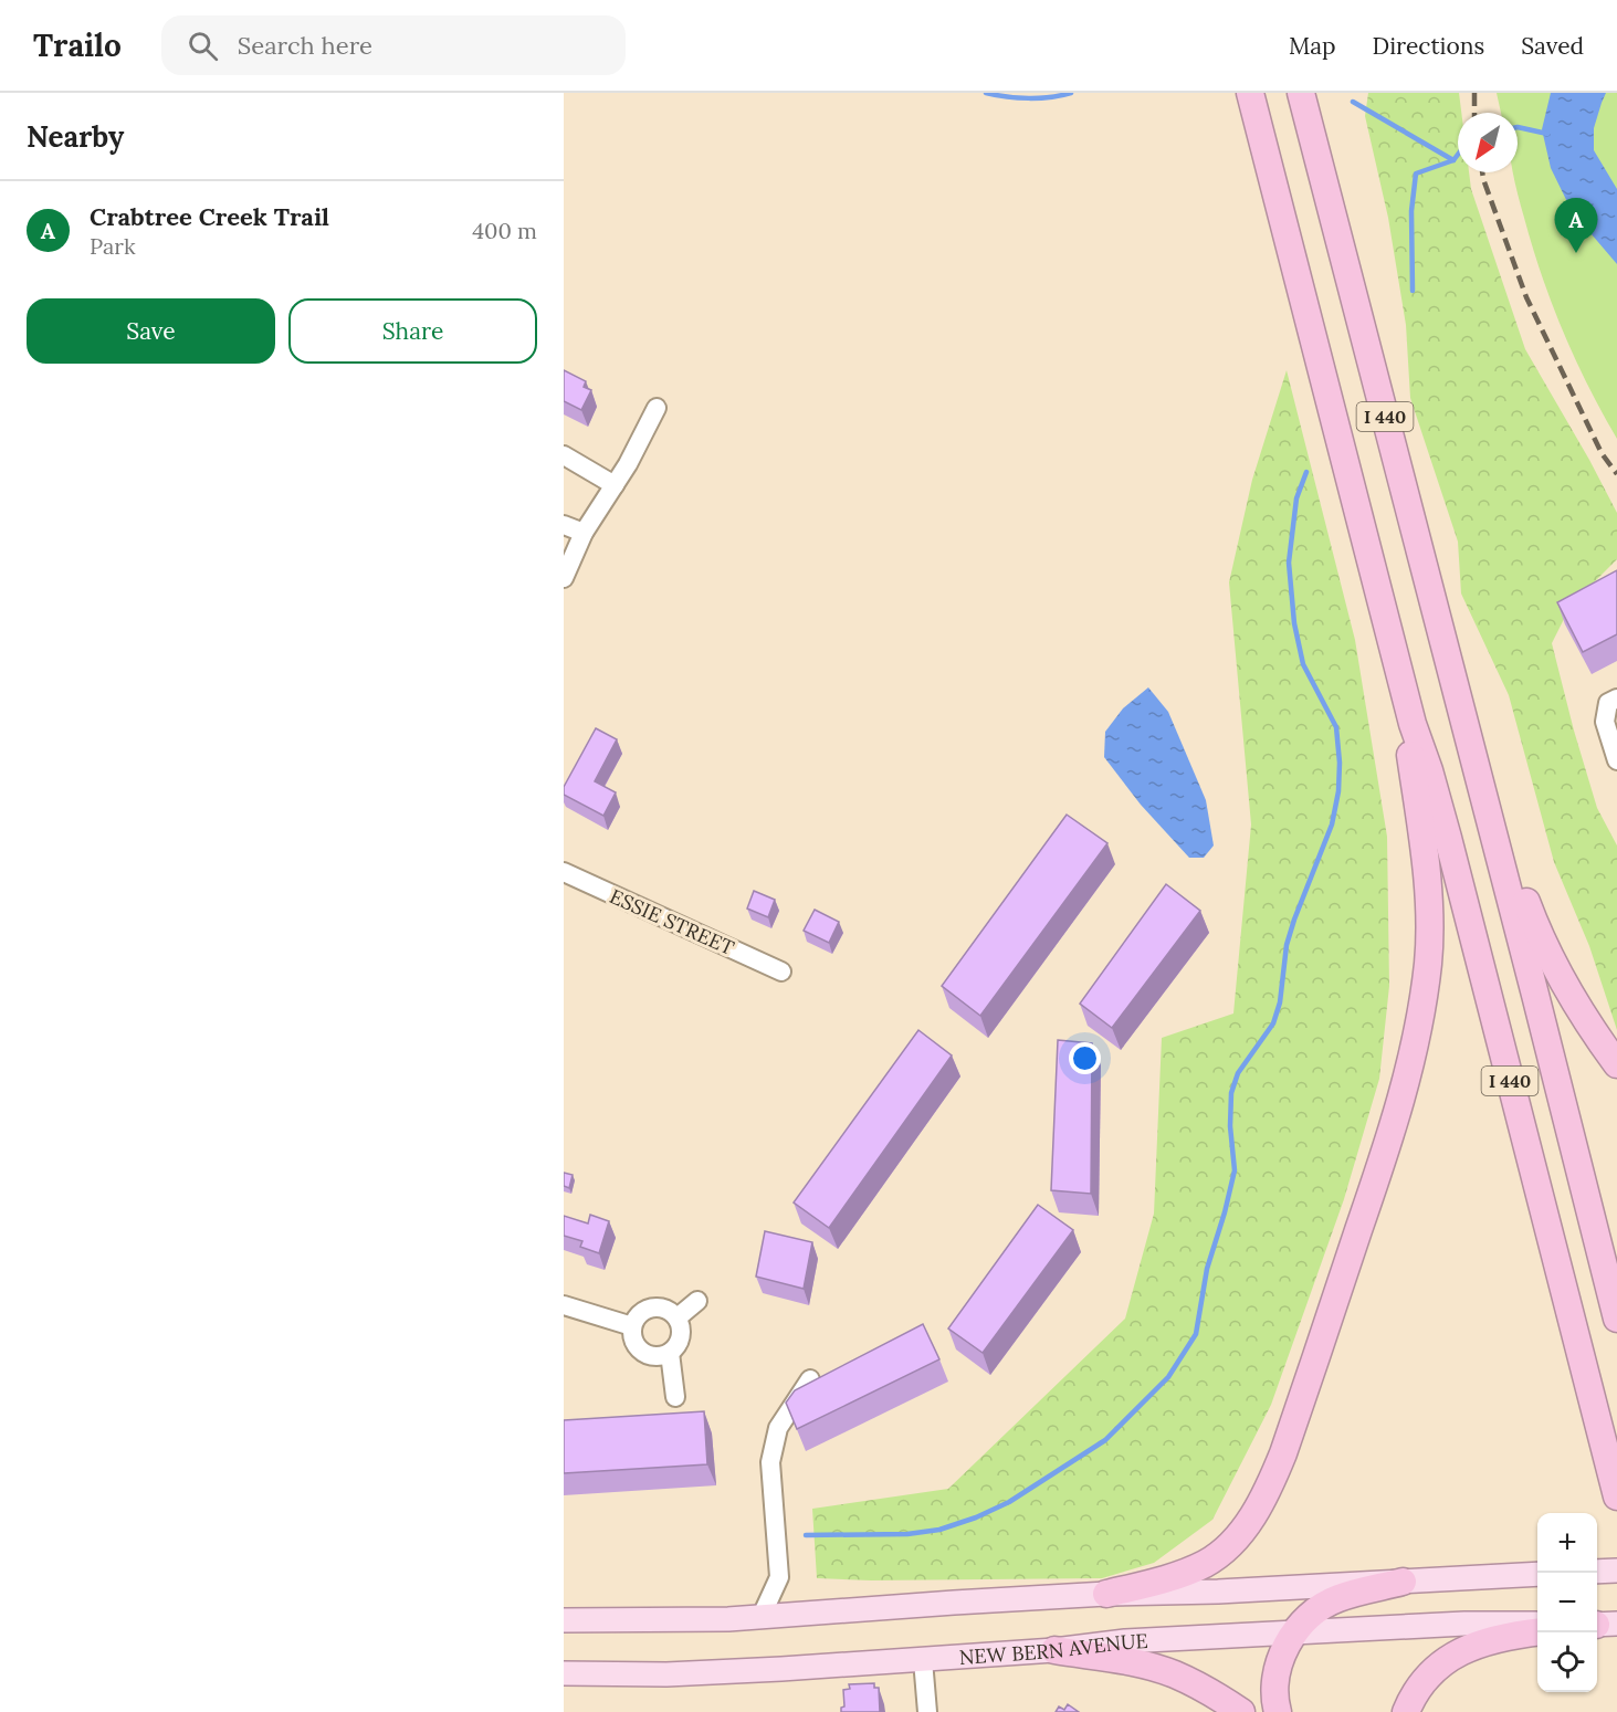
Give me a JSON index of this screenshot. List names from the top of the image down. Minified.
{"streets":{"highway":["I 440"],"main road":["NEW BERN AVENUE"],"street":["ESSIE STREET"]},"north":"bottom left","page":{"header":"Trailo","search":"Search here","nav":["Map","Directions","Saved"],"heading":"Nearby","list":[{"mark":"A","name":"Crabtree Creek Trail","note":"Park","value":"400 m"}],"pins":"A","buttons":["Save","Share"],"map_buttons":["+","−"]}}
